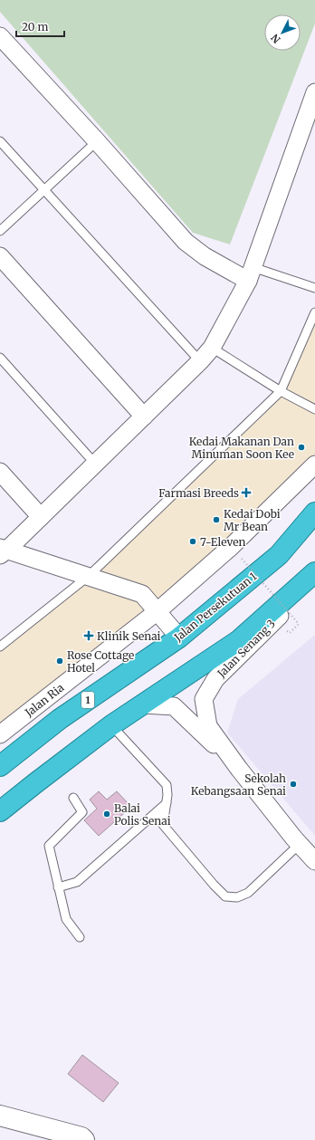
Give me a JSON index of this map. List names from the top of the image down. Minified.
{"streets":{"highway":["Jalan Persekutuan 1","1"],"street":["Jalan Senang 3","Jalan Ria"]},"places":{"other":["Kedai Makanan Dan Minuman Soon Kee","Kedai Dobi Mr Bean","7-Eleven","Rose Cottage Hotel","Sekolah Kebangsaan Senai","Balai Polis Senai"],"health":["Farmasi Breeds","Klinik Senai"]},"scale_bar":"20 m","north":"bottom left"}
